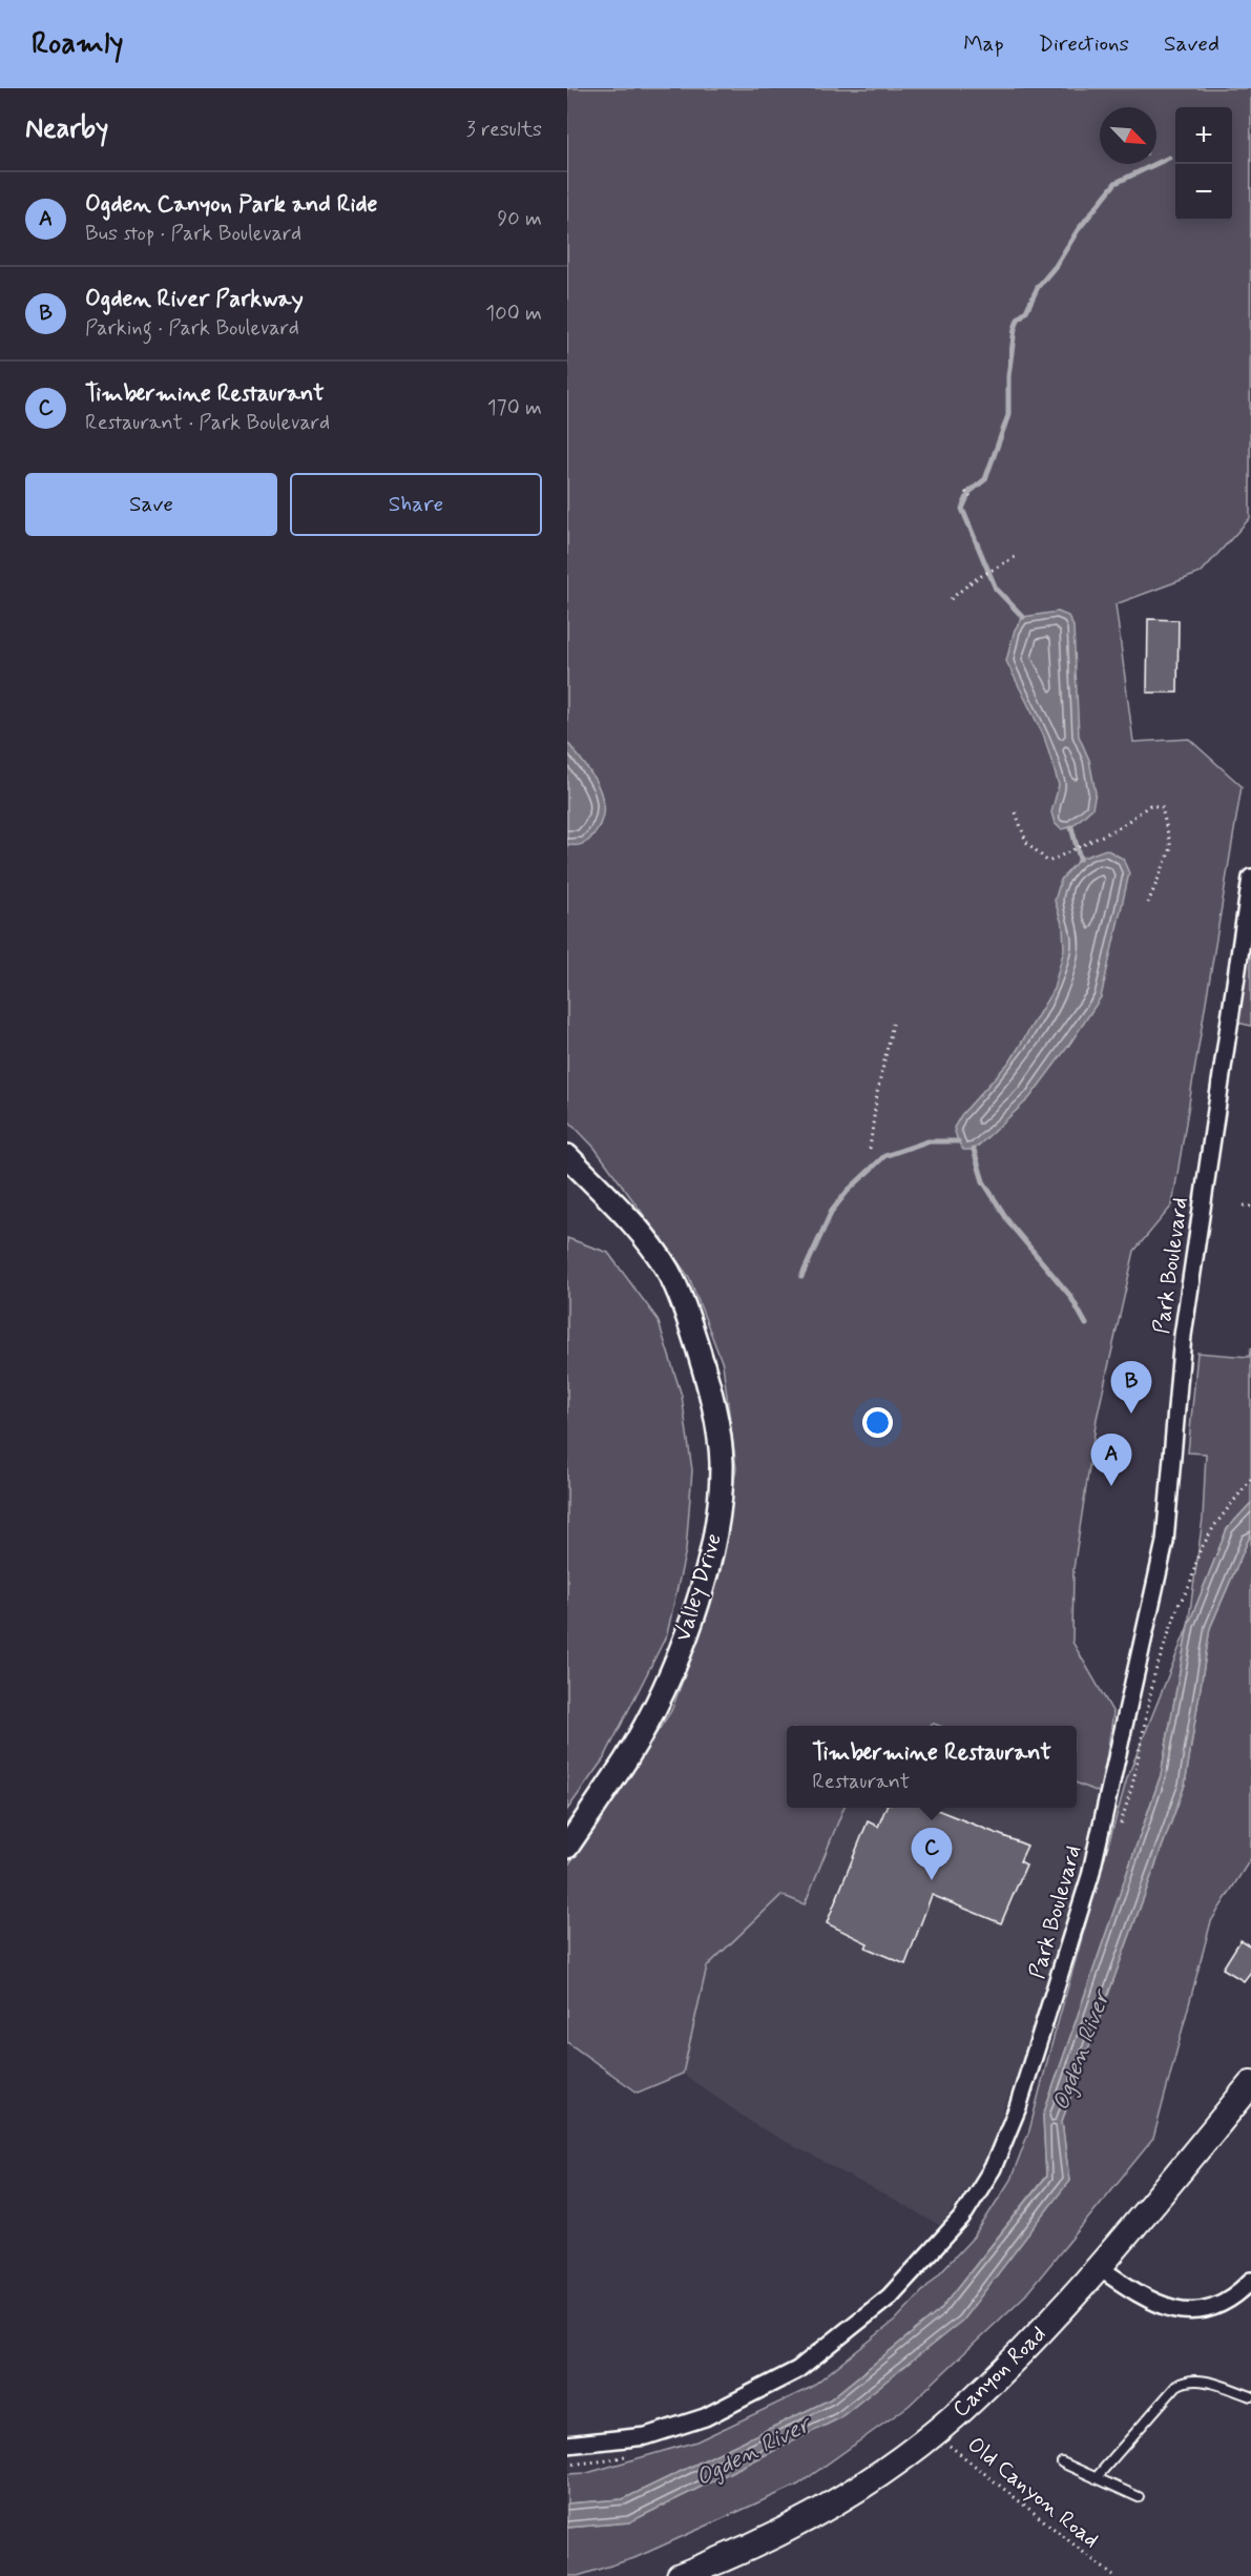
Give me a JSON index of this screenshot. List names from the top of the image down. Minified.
{"streets":{"main road":["Canyon Road"],"street":["Park Boulevard","Valley Drive"],"path":["Old Canyon Road"]},"crossings":[["Canyon Road","Old Canyon Road"]],"water":["Ogden River"],"north":"bottom right","page":{"header":"Roamly","nav":["Map","Directions","Saved"],"heading":["Nearby","3 results"],"map_buttons":["+","−"],"list":[{"mark":"A","name":"Ogden Canyon Park and Ride","note":"Bus stop · Park Boulevard","value":"90 m"},{"mark":"B","name":"Ogden River Parkway","note":"Parking · Park Boulevard","value":"100 m"},{"mark":"C","name":"Timbermine Restaurant","note":"Restaurant · Park Boulevard","value":"170 m"}],"buttons":["Save","Share"],"pins":["B","A","C"],"popup":["Timbermine Restaurant","Restaurant"]}}
